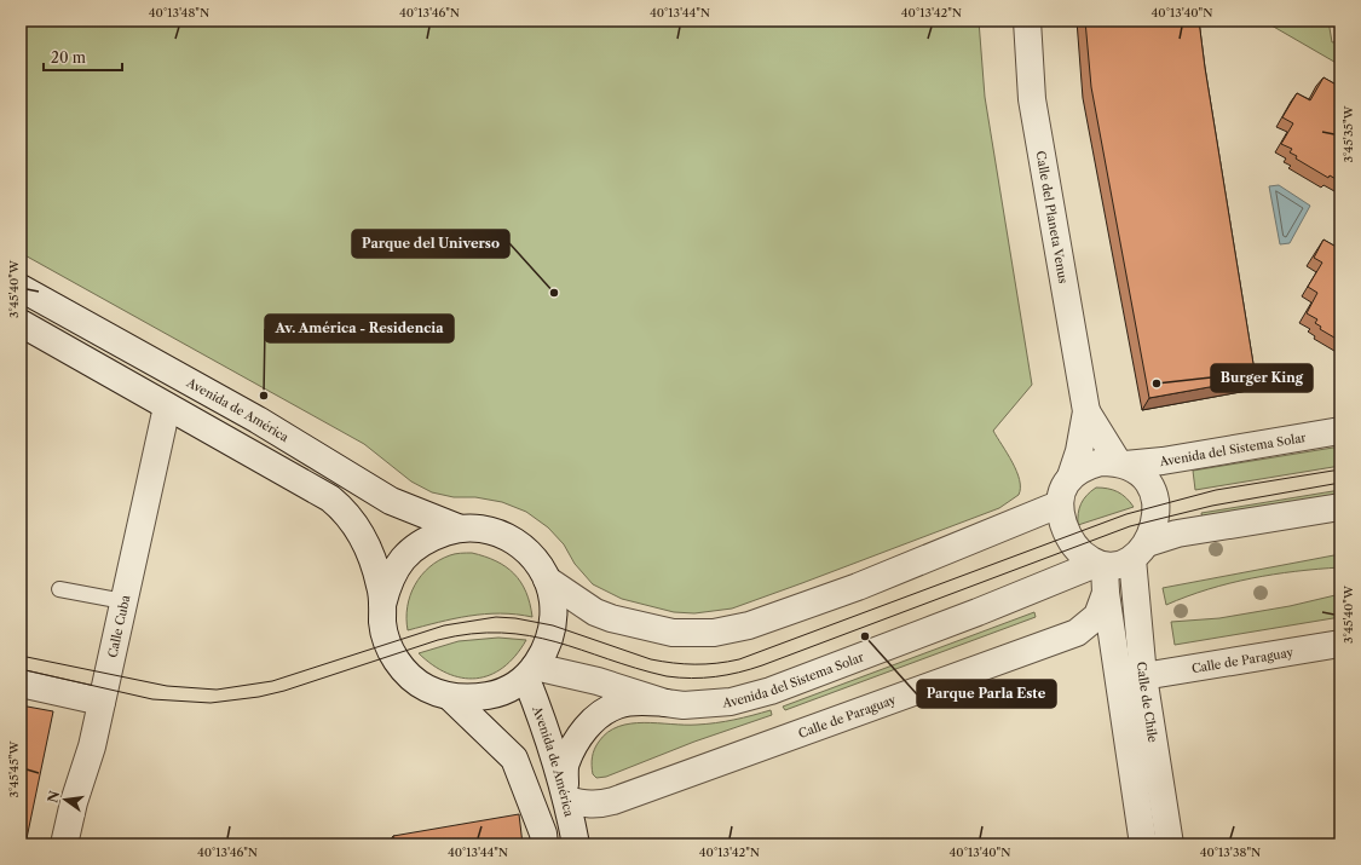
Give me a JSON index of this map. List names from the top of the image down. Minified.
{"streets":{"street":["Calle del Planeta Venus","Avenida de América","Avenida del Sistema Solar","Calle Cuba","Calle de Paraguay","Calle de Chile"]},"crossings":[["Calle del Planeta Venus","Avenida del Sistema Solar"],["Calle del Planeta Venus","Calle de Chile"],["Avenida de América","Avenida del Sistema Solar"],["Avenida de América","Calle Cuba"],["Avenida de América","Calle de Paraguay"],["Avenida del Sistema Solar","Calle de Chile"],["Calle de Paraguay","Calle de Chile"]],"places":["Parque del Universo","Burger King","Av. América - Residencia","Parque Parla Este"],"scale_bar":"20 m","north":"left","coordinates":["40°13'48\"N","40°13'46\"N","40°13'44\"N","40°13'42\"N","40°13'40\"N","3°45'35\"W","3°45'40\"W","3°45'45\"W","40°13'38\"N"]}
